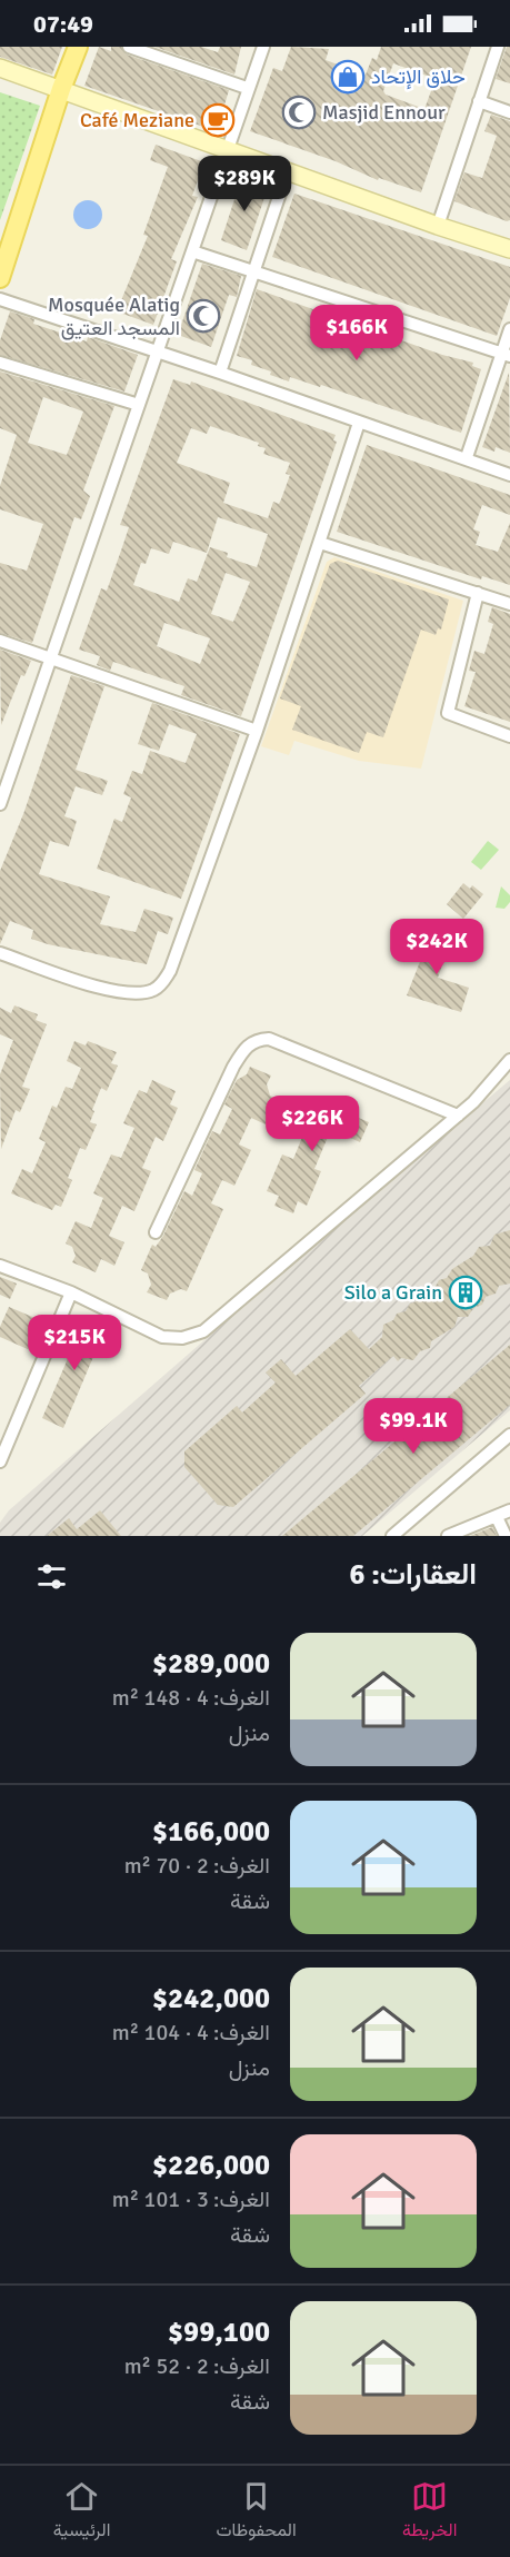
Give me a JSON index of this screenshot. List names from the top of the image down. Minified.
{"places":{"shop":["حلاق الإتحاد"],"mosque":["Masjid Ennour","Mosquée Alatig المسجد العتيق"],"cafe":["Café Meziane"],"building":["Silo a Grain"]},"page":{"status":"07:49","price":["$289K","$166K","$242K","$226K","$215K","$99.1K"],"heading":"العقارات: 6","list":[{"name":"$289,000","note":"الغرف: 4 · 148 m² · منزل"},{"name":"$166,000","note":"الغرف: 2 · 70 m² · شقة"},{"name":"$242,000","note":"الغرف: 4 · 104 m² · منزل"},{"name":"$226,000","note":"الغرف: 3 · 101 m² · شقة"},{"name":"$99,100","note":"الغرف: 2 · 52 m² · شقة"}],"tabs":["الخريطة","المحفوظات","الرئيسية"]}}
